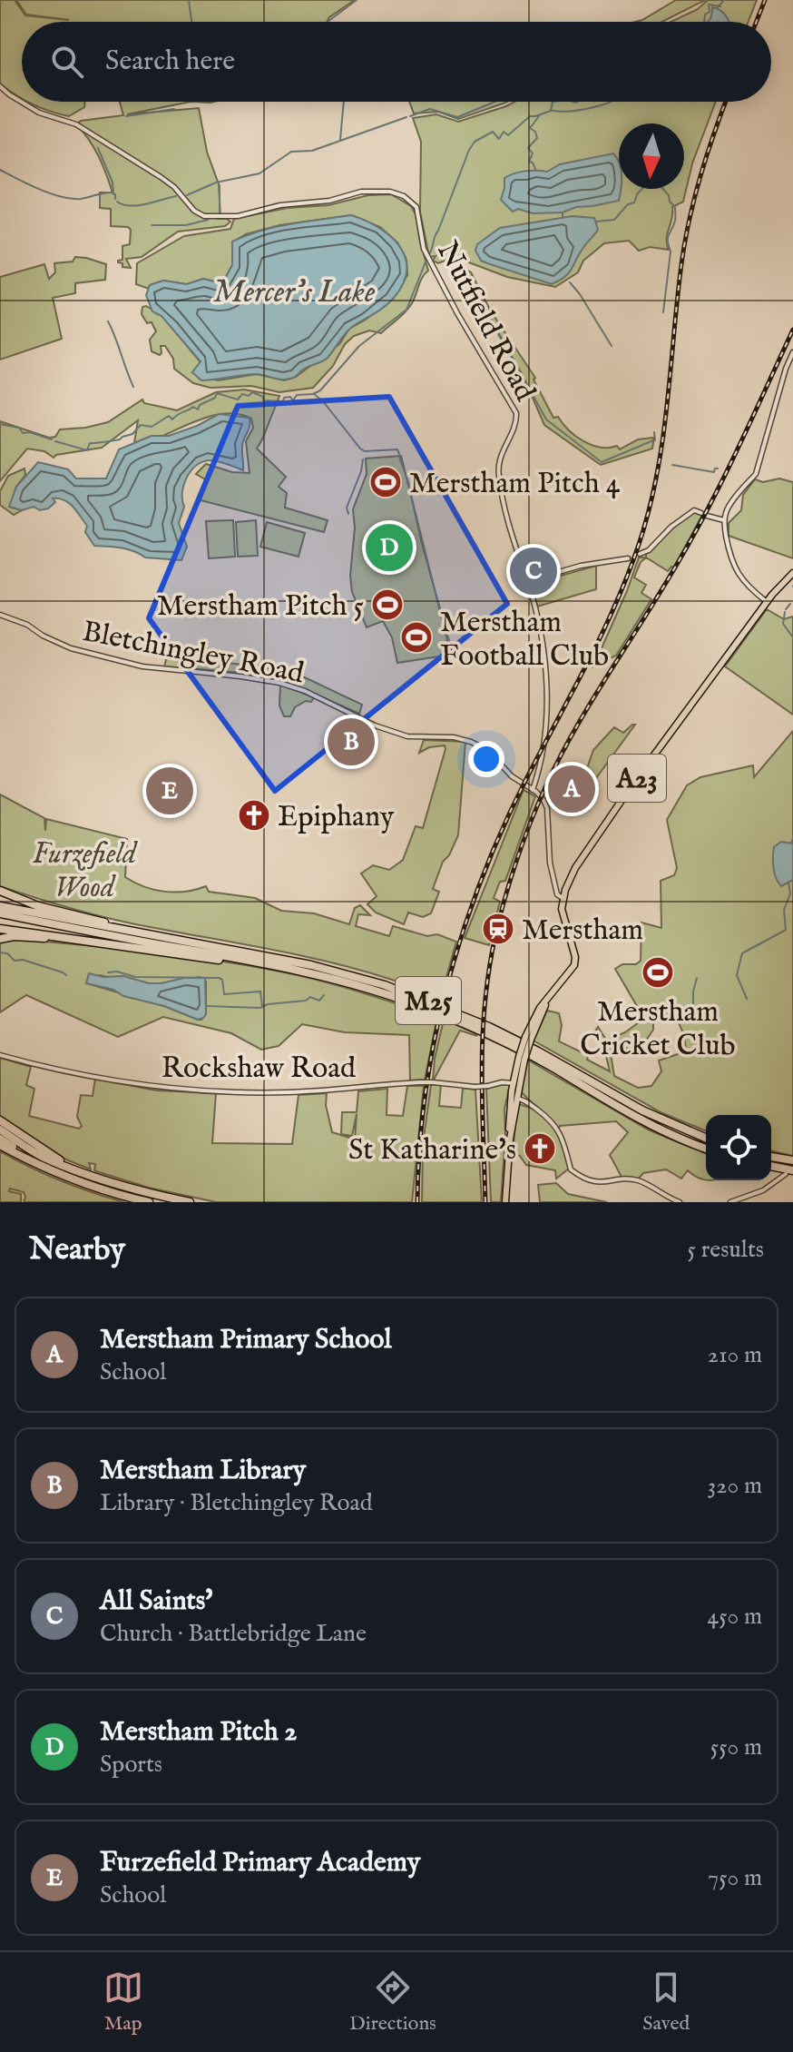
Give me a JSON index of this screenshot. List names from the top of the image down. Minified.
{"streets":{"highway":["M25"],"main road":["A23"],"street":["Nutfield Road","Bletchingley Road","Rockshaw Road"]},"crossings":[["Nutfield Road","Bletchingley Road"]],"water":["Mercer's Lake"],"parks":["Furzefield Wood"],"places":{"sports":["Merstham Pitch 4","Merstham Pitch 5","Merstham Football Club","Merstham Cricket Club"],"church":["Epiphany","St Katharine's"],"station":["Merstham"]},"north":"bottom","page":{"search":"Search here","pins":["D","C","B","A","E"],"heading":["Nearby","5 results"],"list":[{"mark":"A","name":"Merstham Primary School","note":"School","value":"210 m"},{"mark":"B","name":"Merstham Library","note":"Library · Bletchingley Road","value":"320 m"},{"mark":"C","name":"All Saints'","note":"Church · Battlebridge Lane","value":"450 m"},{"mark":"D","name":"Merstham Pitch 2","note":"Sports","value":"550 m"},{"mark":"E","name":"Furzefield Primary Academy","note":"School","value":"750 m"}],"nav":["Map","Directions","Saved"]}}
